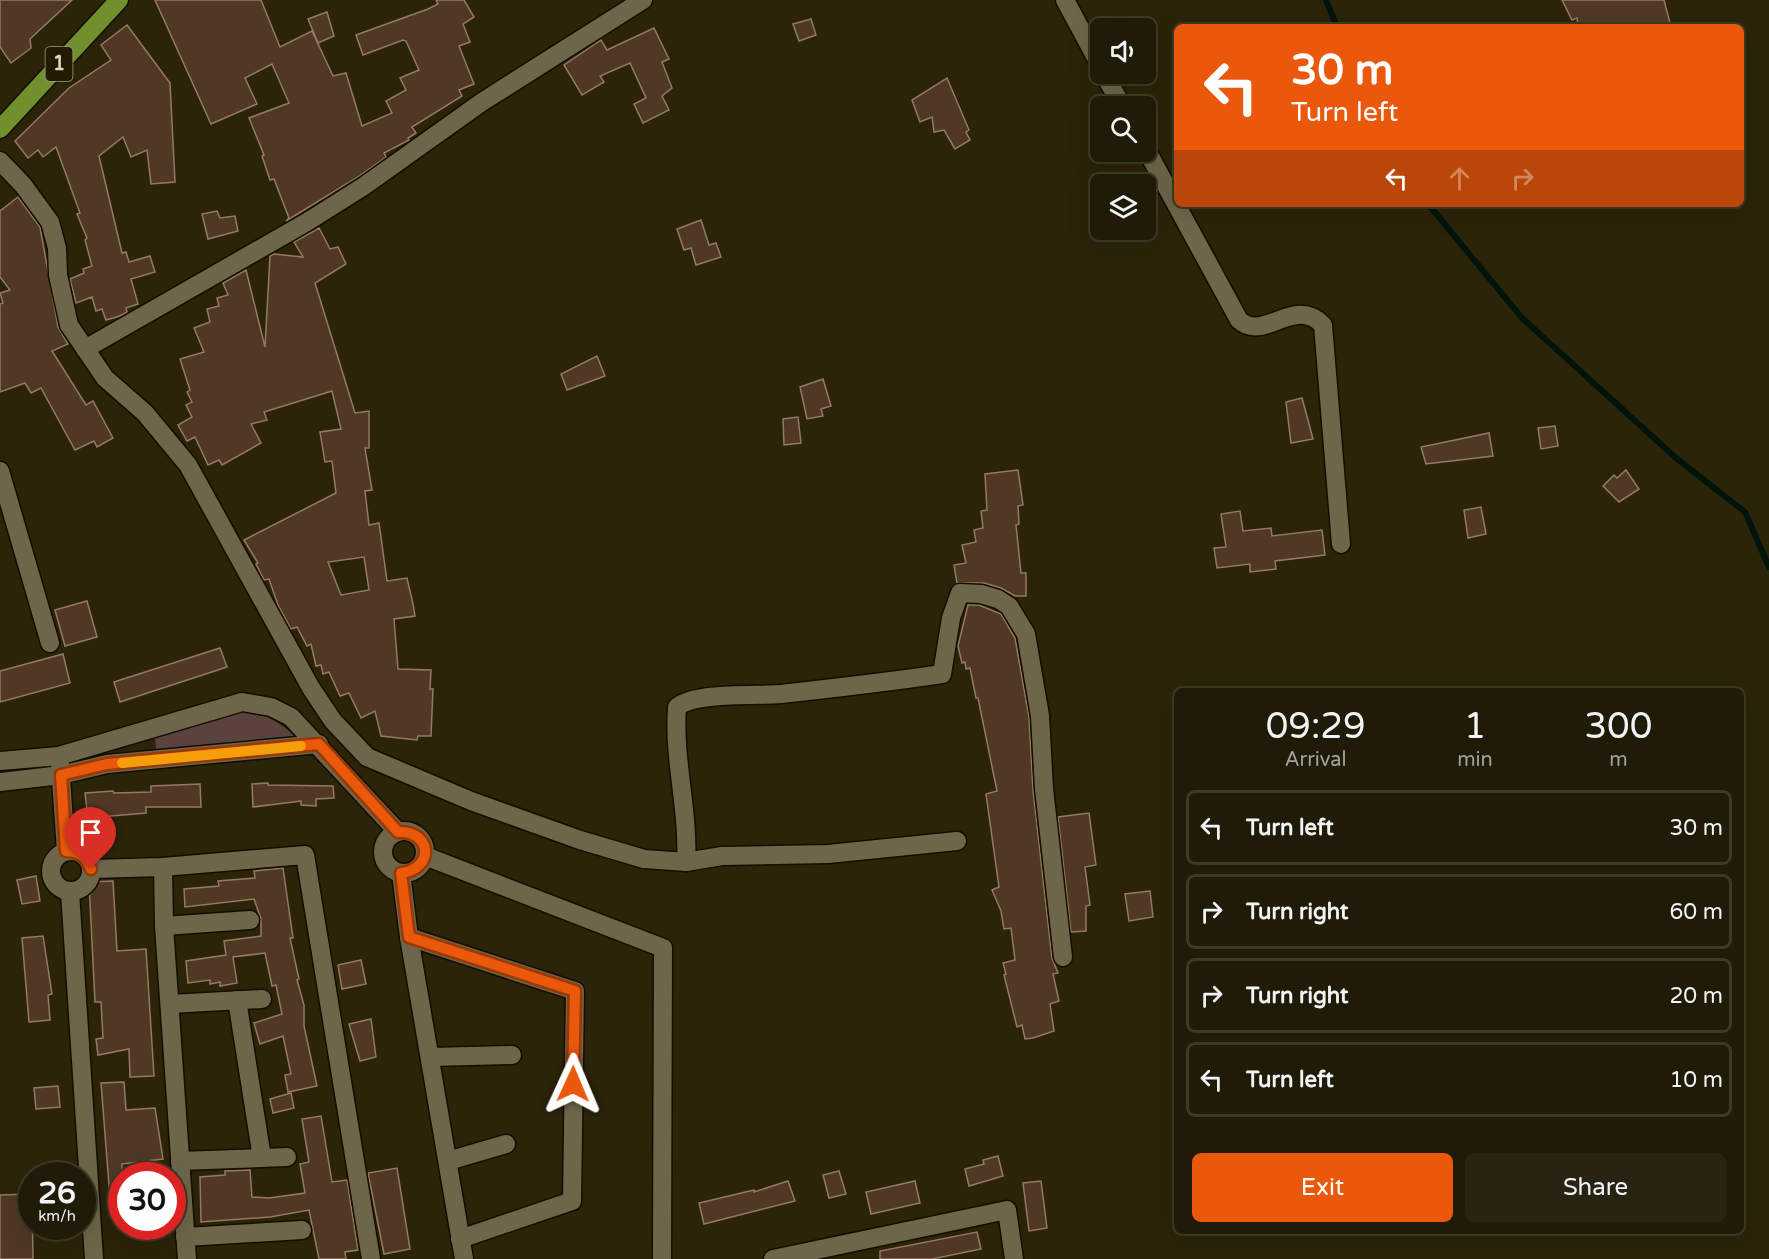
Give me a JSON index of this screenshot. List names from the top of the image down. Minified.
{"streets":{"highway":["1"]},"page":{"turn":["30 m","Turn left"],"eta":["09:29","Arrival","1","min","300","m"],"list":[{"name":"Turn left","value":"30 m"},{"name":"Turn right","value":"60 m"},{"name":"Turn right","value":"20 m"},{"name":"Turn left","value":"10 m"}],"buttons":["Exit","Share"],"speed":"26 km/h","limit":"30"}}
